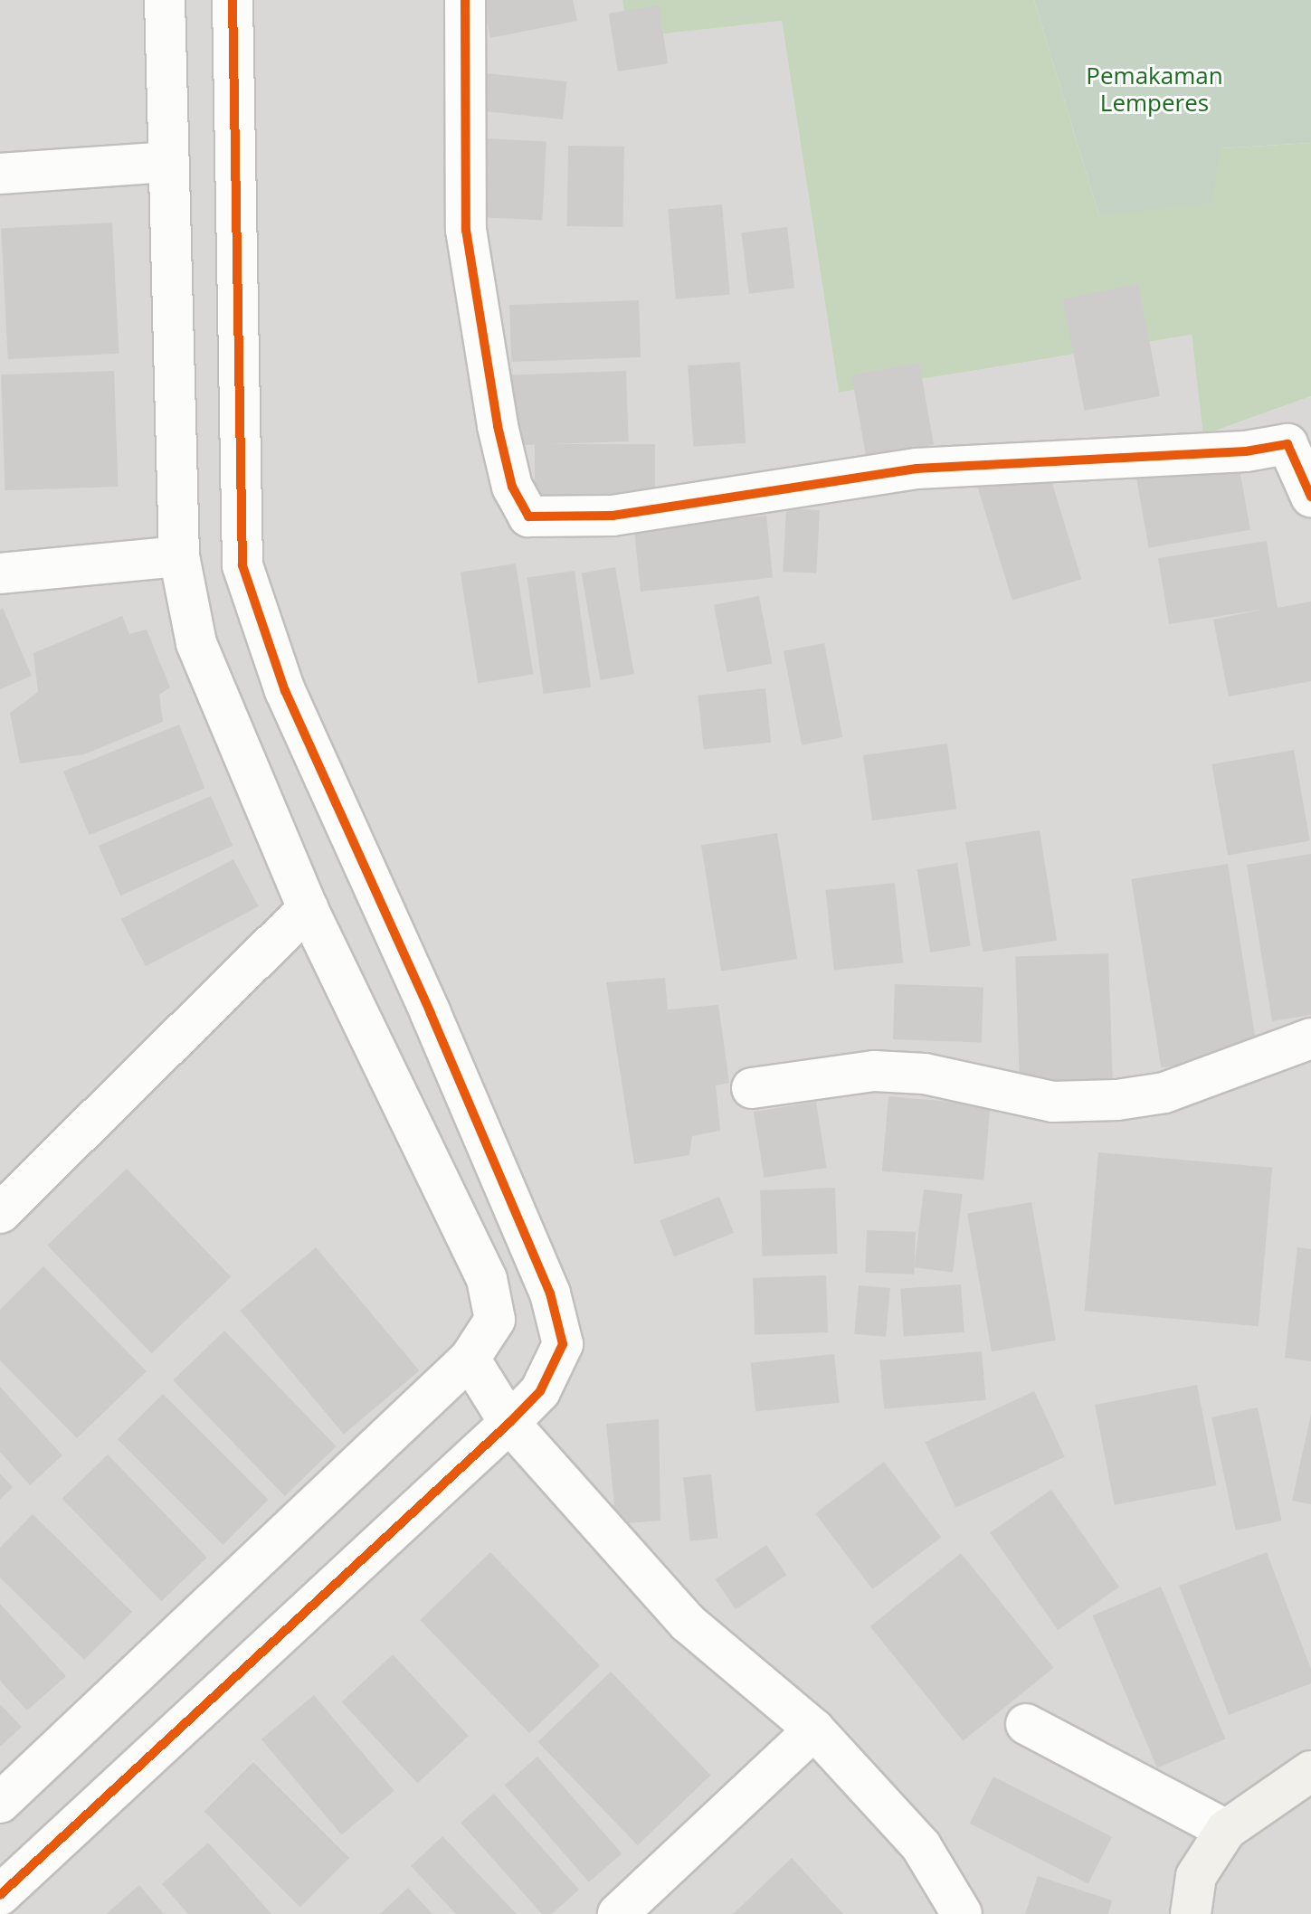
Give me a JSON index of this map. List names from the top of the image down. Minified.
{"parks":["Pemakaman Lemperes"]}
